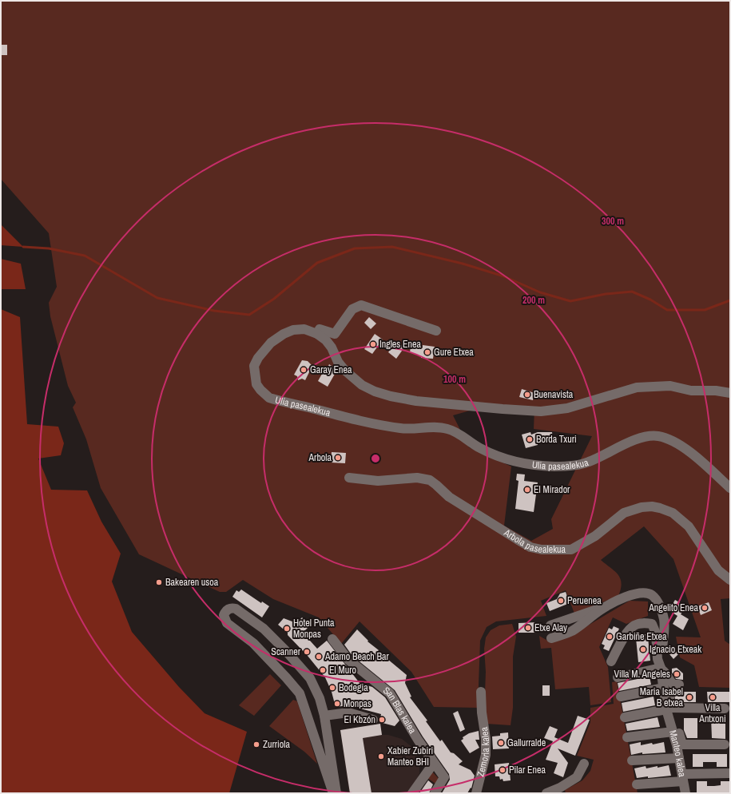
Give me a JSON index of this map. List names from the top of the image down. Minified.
{"streets":{"street":["Ulia pasealekua","Arbola pasealekua","San Blas kalea","Zemoria kalea","Manteo kalea"]},"places":["Ingles Enea","Gure Etxea","Garay Enea","Buenavista","Borda Txuri","Arbola","El Mirador","Bakearen usoa","Peruenea","Angelito Enea","Etxe Alay","Hotel Punta Monpas","Garbiñe Etxea","Ignacio Etxeak","Scanner","Adamo Beach Bar","El Muro","Villa M. Angeles","Bodegia","Maria Isabel B etxea","Villa Antxoni","Monpas","El Kbzón","Gallurralde","Zurriola","Xabier Zubiri Manteo BHI","Pilar Enea"],"rings":["300 m","200 m","100 m"]}
